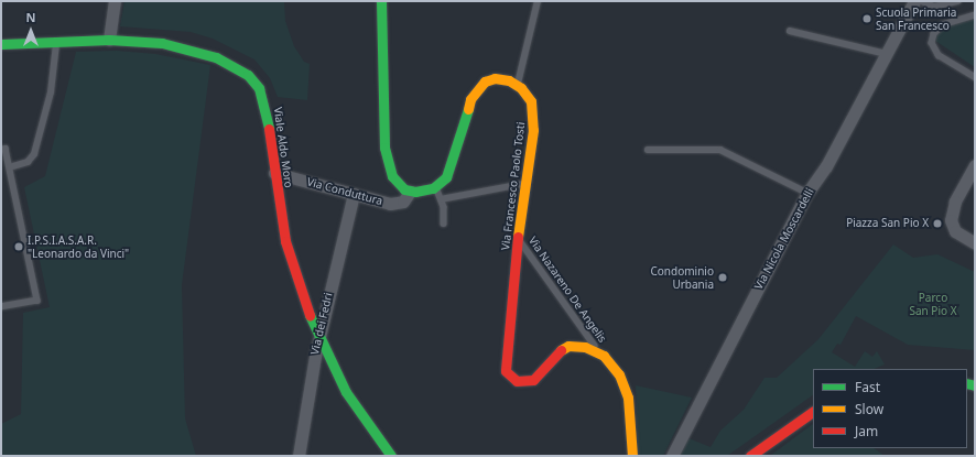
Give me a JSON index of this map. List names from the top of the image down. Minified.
{"streets":{"street":["Viale Aldo Moro","Via Francesco Paolo Tosti","Via Conduttura","Via Nicola Moscardelli","Via dei Fedri"],"lane":["Via Nazareno De Angelis"]},"crossings":[["Viale Aldo Moro","Via Conduttura"],["Viale Aldo Moro","Via dei Fedri"],["Via Francesco Paolo Tosti","Via Nazareno De Angelis"],["Via Conduttura","Via dei Fedri"]],"parks":["Parco San Pio X"],"places":["Scuola Primaria San Francesco","Piazza San Pio X","I.P.S.I.A.S.A.R. \"Leonardo da Vinci\"","Condominio Urbania"],"legend":["Fast","Slow","Jam"],"north":"top"}
